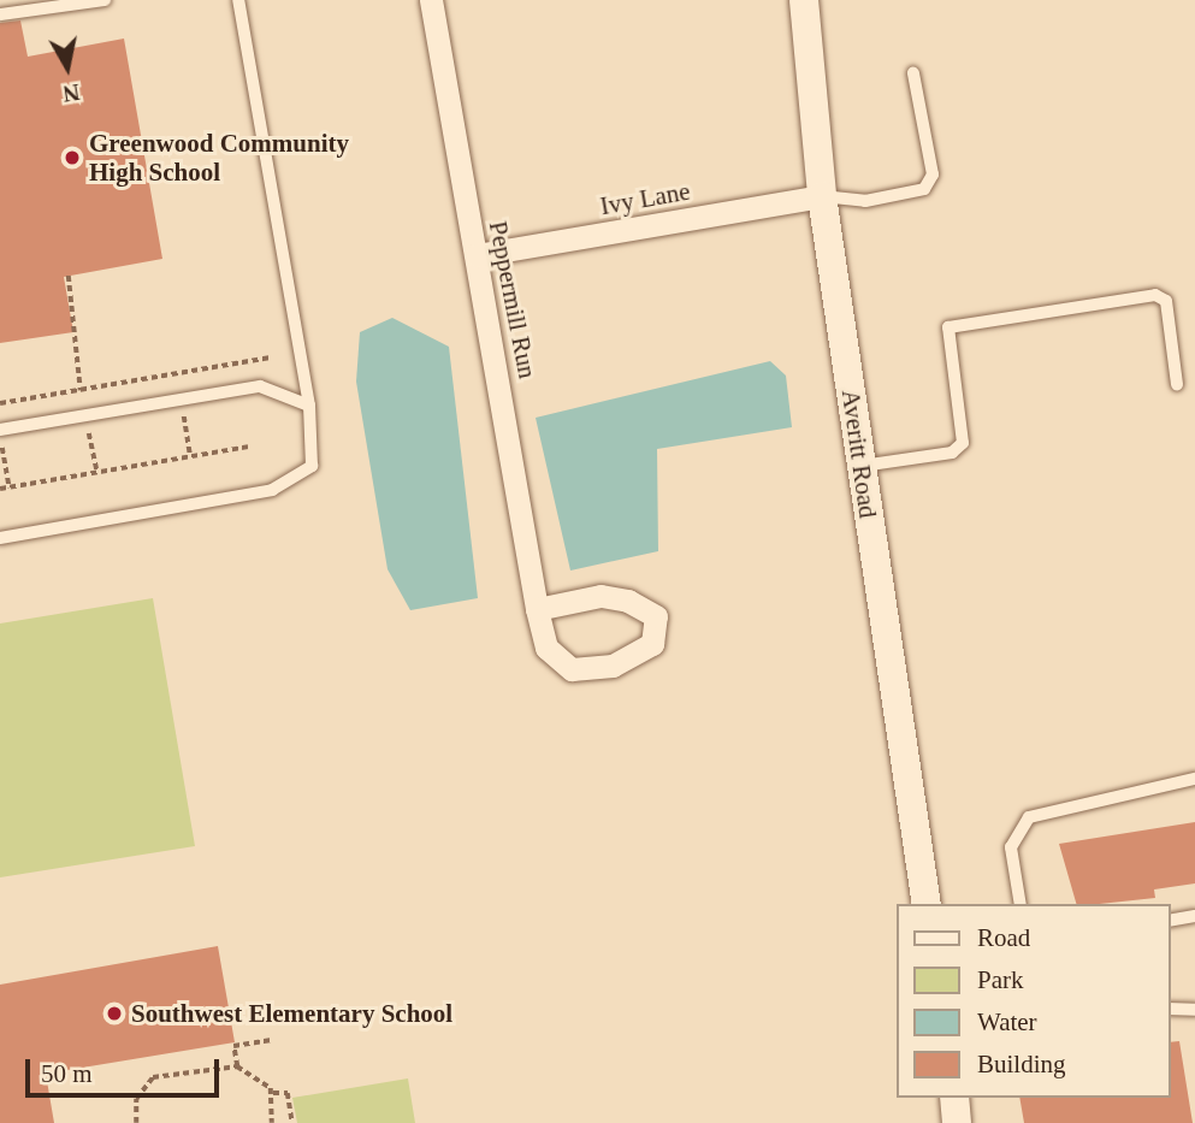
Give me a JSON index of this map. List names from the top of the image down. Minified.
{"streets":{"street":["Ivy Lane","Peppermill Run","Averitt Road"]},"crossings":[["Ivy Lane","Peppermill Run"],["Ivy Lane","Averitt Road"]],"places":["Greenwood Community High School","Southwest Elementary School"],"legend":["Road","Park","Water","Building"],"scale_bar":"50 m","north":"bottom"}
